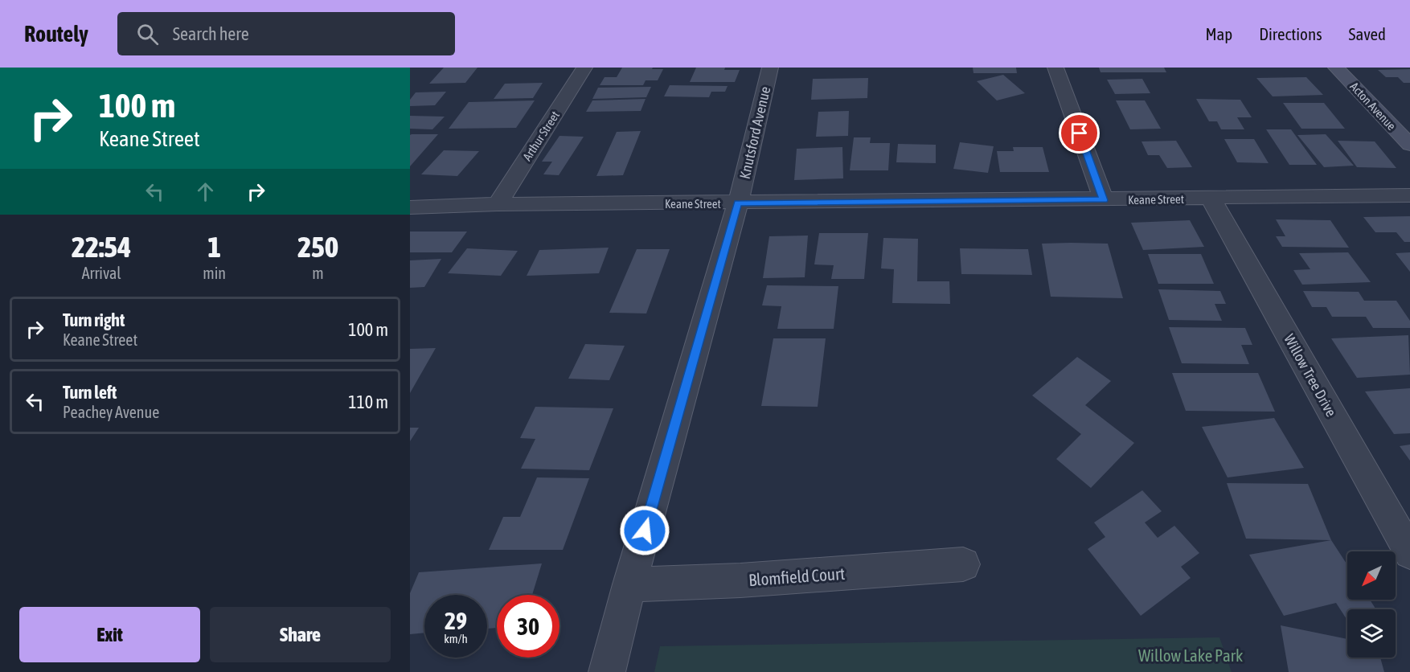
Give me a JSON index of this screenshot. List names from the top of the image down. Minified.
{"streets":{"street":["Acton Avenue","Knutsford Avenue","Arthur Street","Keane Street","Willow Tree Drive","Blomfield Court"]},"crossings":[["Knutsford Avenue","Keane Street"],["Knutsford Avenue","Blomfield Court"],["Arthur Street","Keane Street"],["Keane Street","Willow Tree Drive"]],"parks":["Willow Lake Park"],"north":"bottom left","page":{"header":"Routely","search":"Search here","nav":["Map","Directions","Saved"],"turn":["100 m","Keane Street"],"eta":["22:54","Arrival","1","min","250","m"],"list":[{"name":"Turn right","note":"Keane Street","value":"100 m"},{"name":"Turn left","note":"Peachey Avenue","value":"110 m"}],"speed":"29 km/h","limit":"30","buttons":["Exit","Share"]}}
